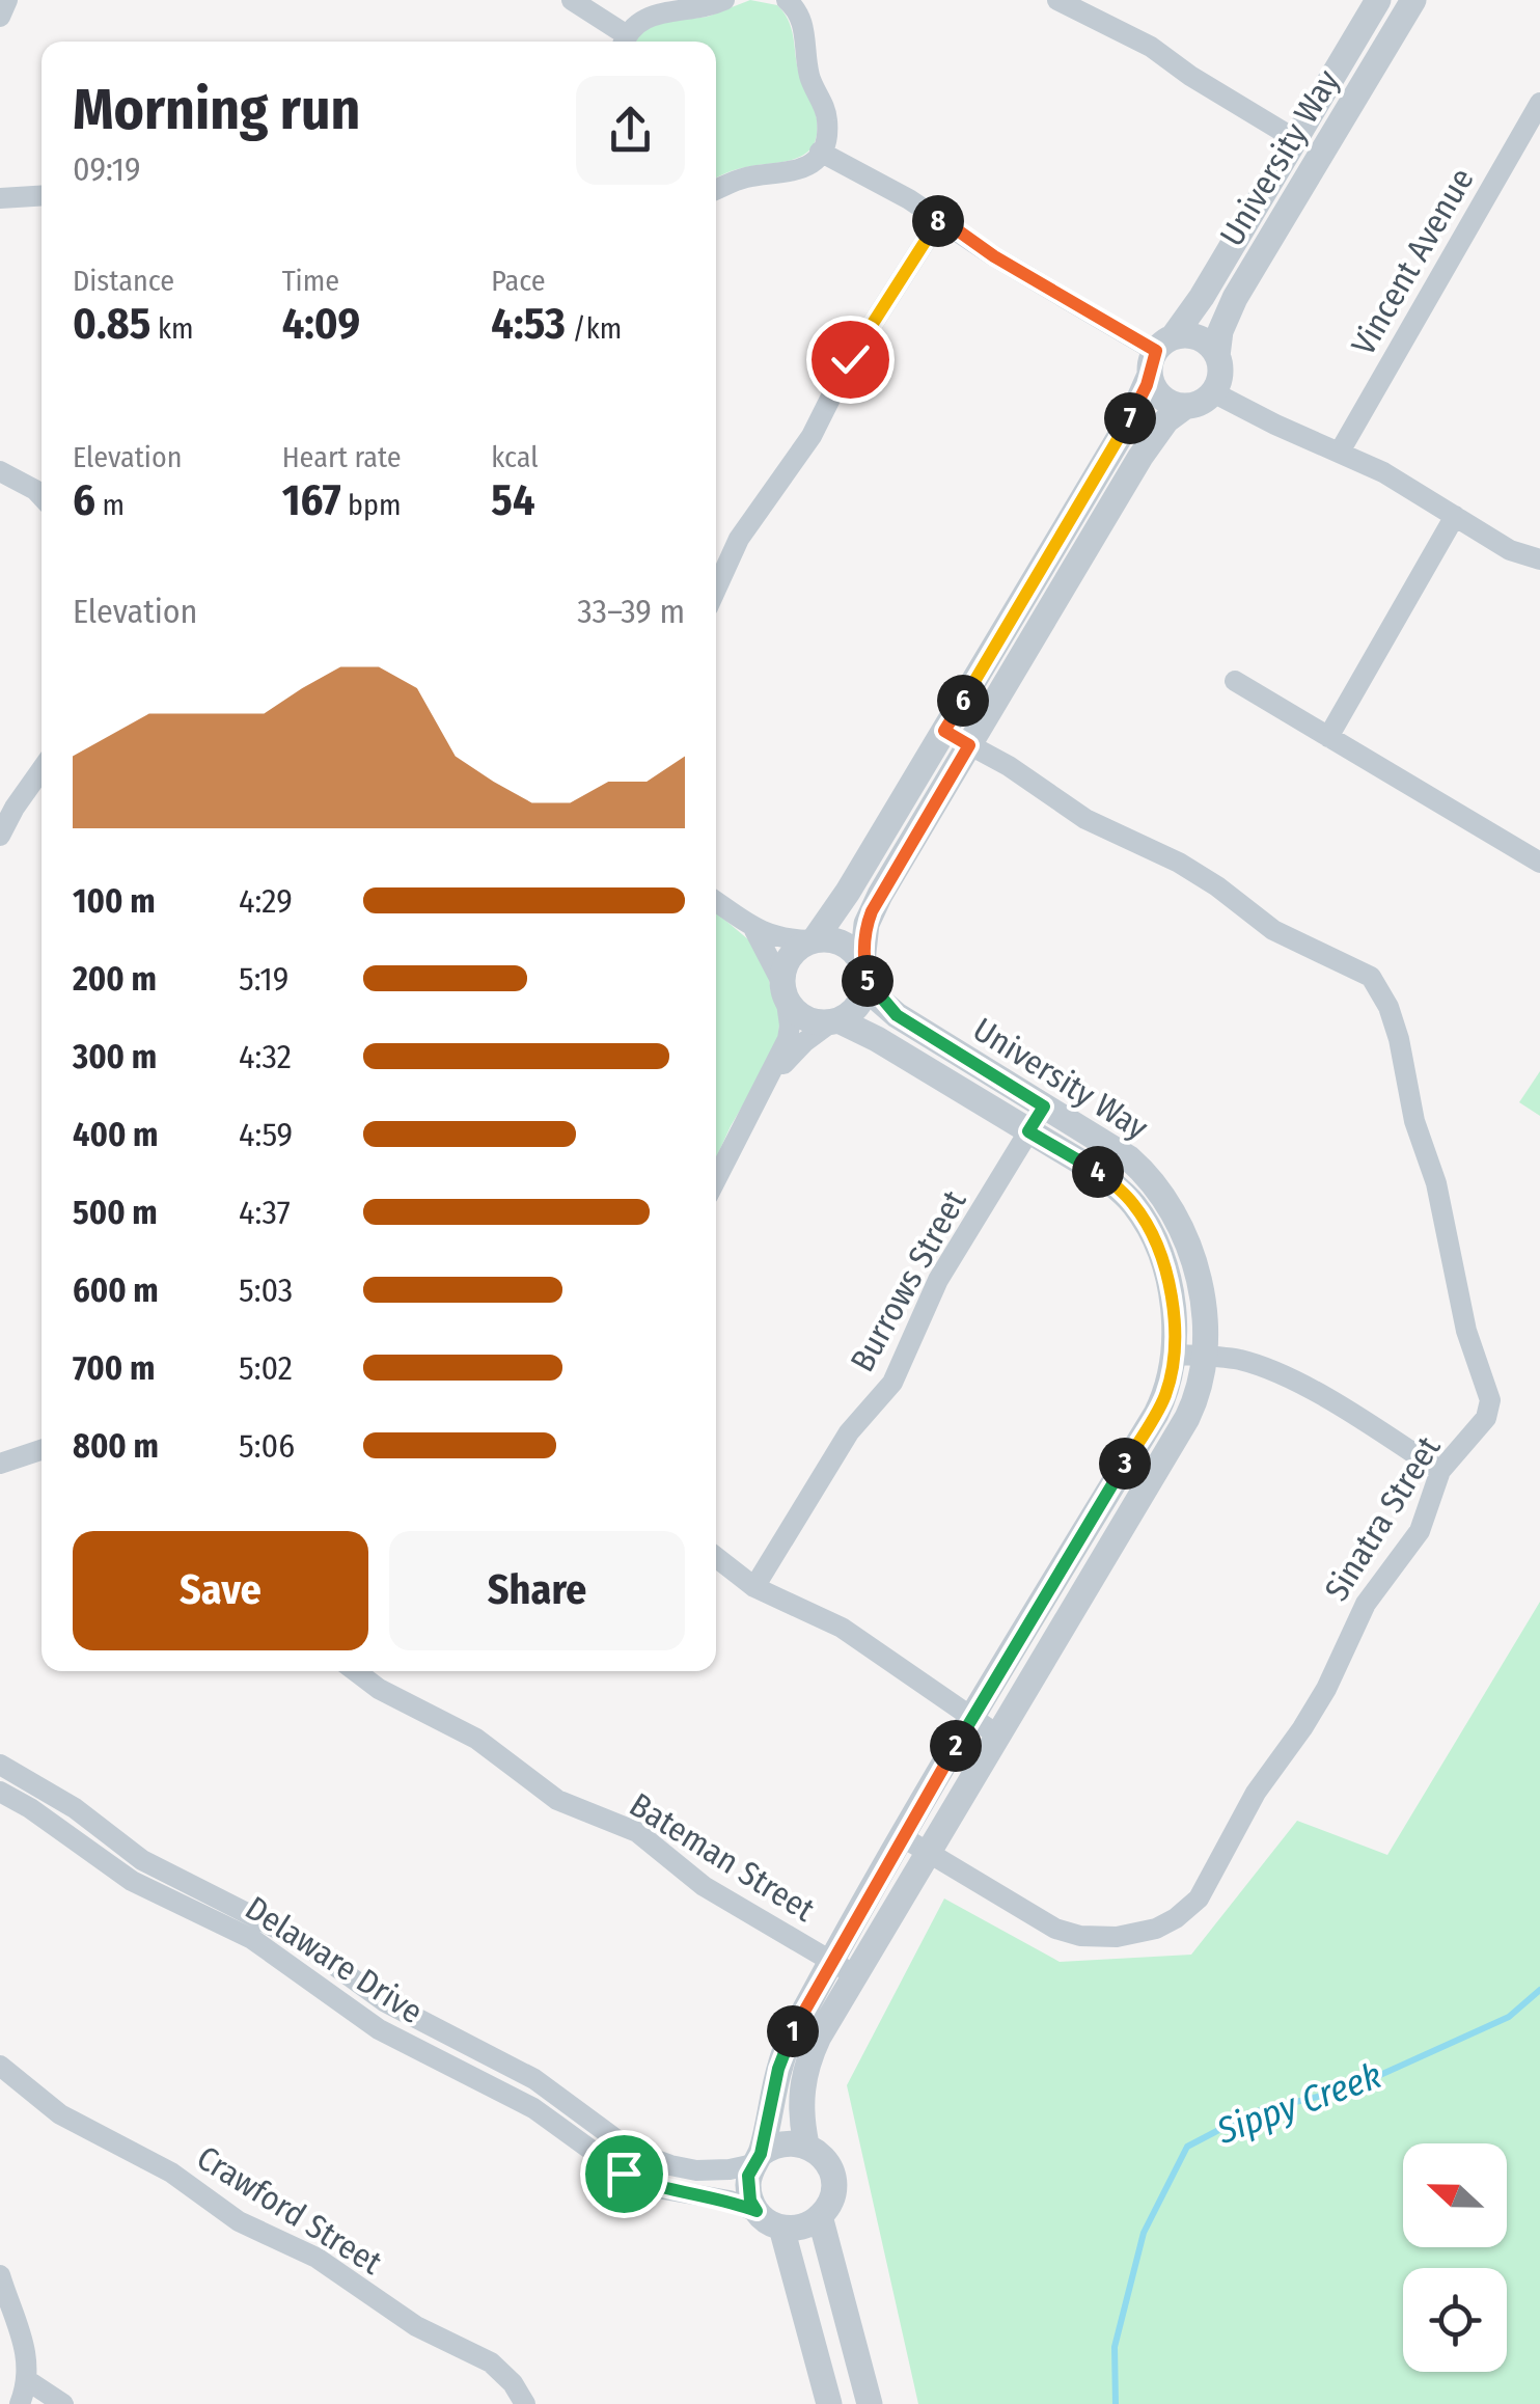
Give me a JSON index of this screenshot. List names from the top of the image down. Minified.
{"streets":{"street":["University Way","Vincent Avenue","Burrows Street","Sinatra Street","Bateman Street","Delaware Drive","Crawford Street"]},"crossings":[["University Way","Burrows Street"],["University Way","Sinatra Street"],["University Way","Bateman Street"],["University Way","Delaware Drive"]],"water":["Sippy Creek"],"north":"left","page":{"heading":["Morning run","09:19"],"pins":["8","7","6","5","4","3","2","1"],"stats":[["Distance","0.85 km"],["Time","4:09"],["Pace","4:53 /km"],["Elevation","6 m"],["Heart rate","167 bpm"],["kcal","54"]],"chart":["Elevation","33–39 m"],"list":[{"name":"100 m","note":"4:29"},{"name":"200 m","note":"5:19"},{"name":"300 m","note":"4:32"},{"name":"400 m","note":"4:59"},{"name":"500 m","note":"4:37"},{"name":"600 m","note":"5:03"},{"name":"700 m","note":"5:02"},{"name":"800 m","note":"5:06"}],"buttons":["Save","Share"]}}
